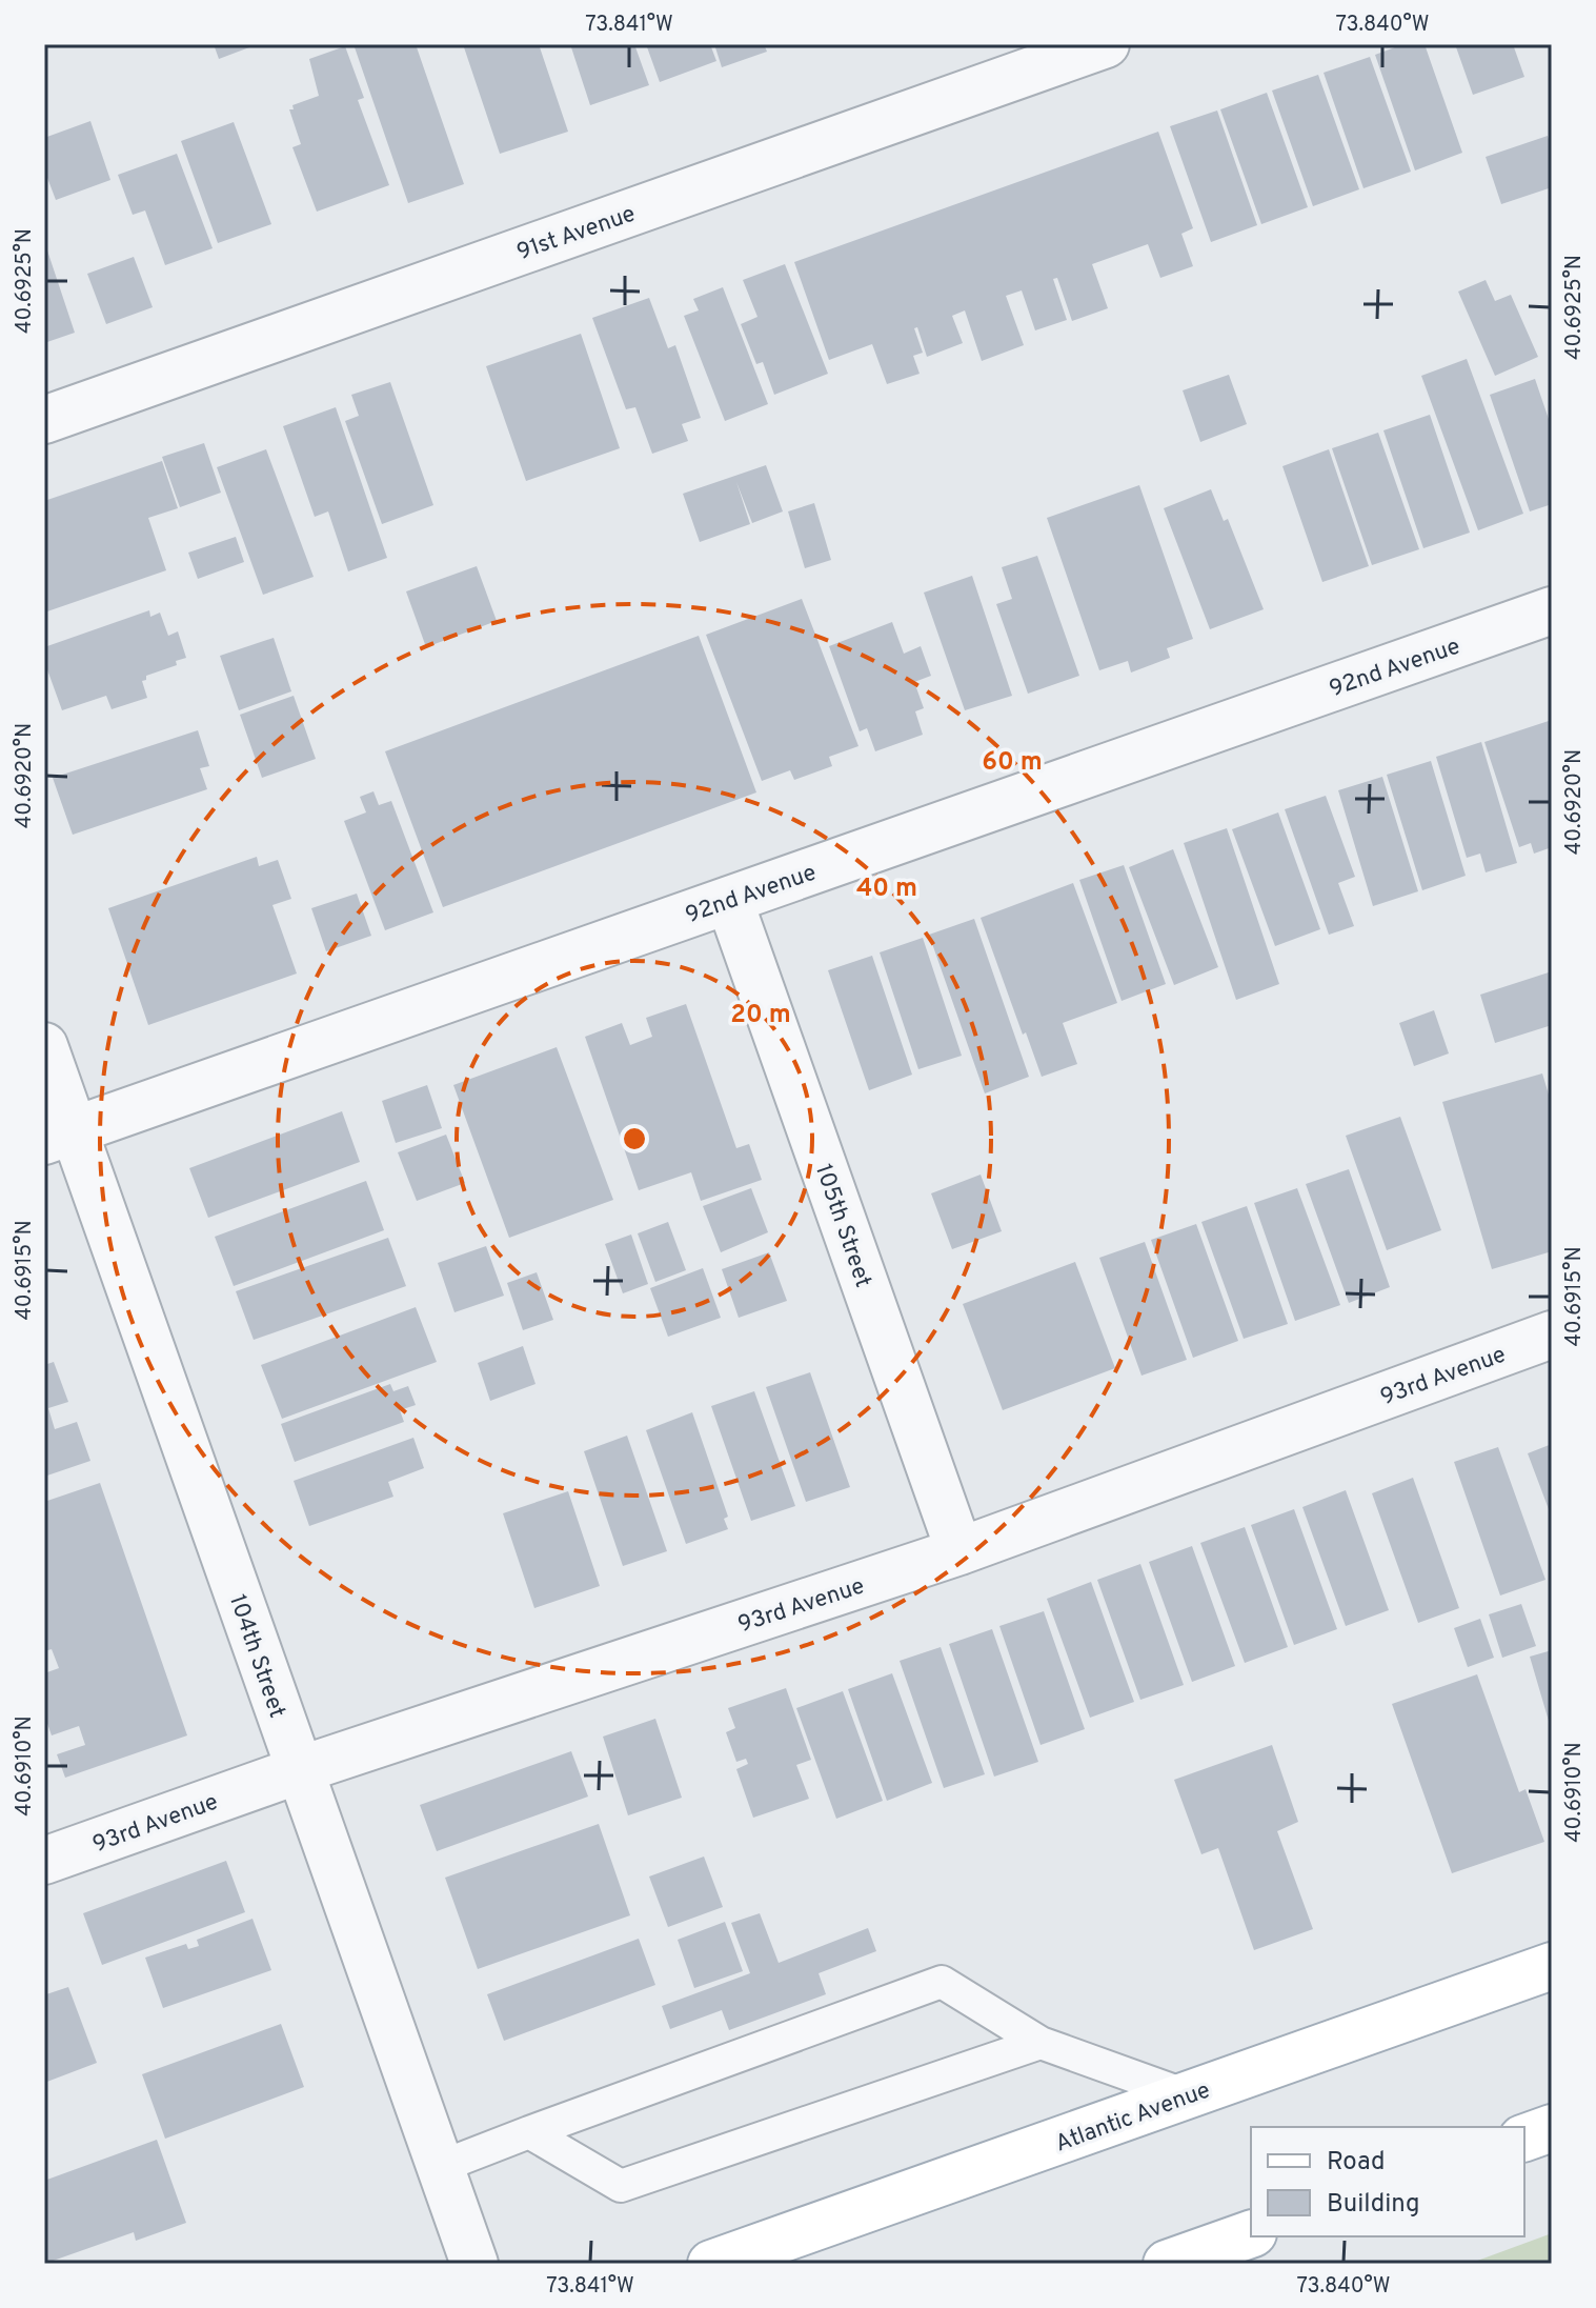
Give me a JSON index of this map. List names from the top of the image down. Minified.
{"streets":{"main road":["Atlantic Avenue"],"street":["91st Avenue","92nd Avenue","105th Street","93rd Avenue","104th Street"]},"crossings":[["92nd Avenue","105th Street"],["92nd Avenue","104th Street"],["105th Street","93rd Avenue"],["93rd Avenue","104th Street"]],"legend":["Road","Building"],"coordinates":["73.841°W","73.840°W","40.6925°N","40.6920°N","40.6915°N","40.6910°N"],"rings":["60 m","40 m","20 m"]}
